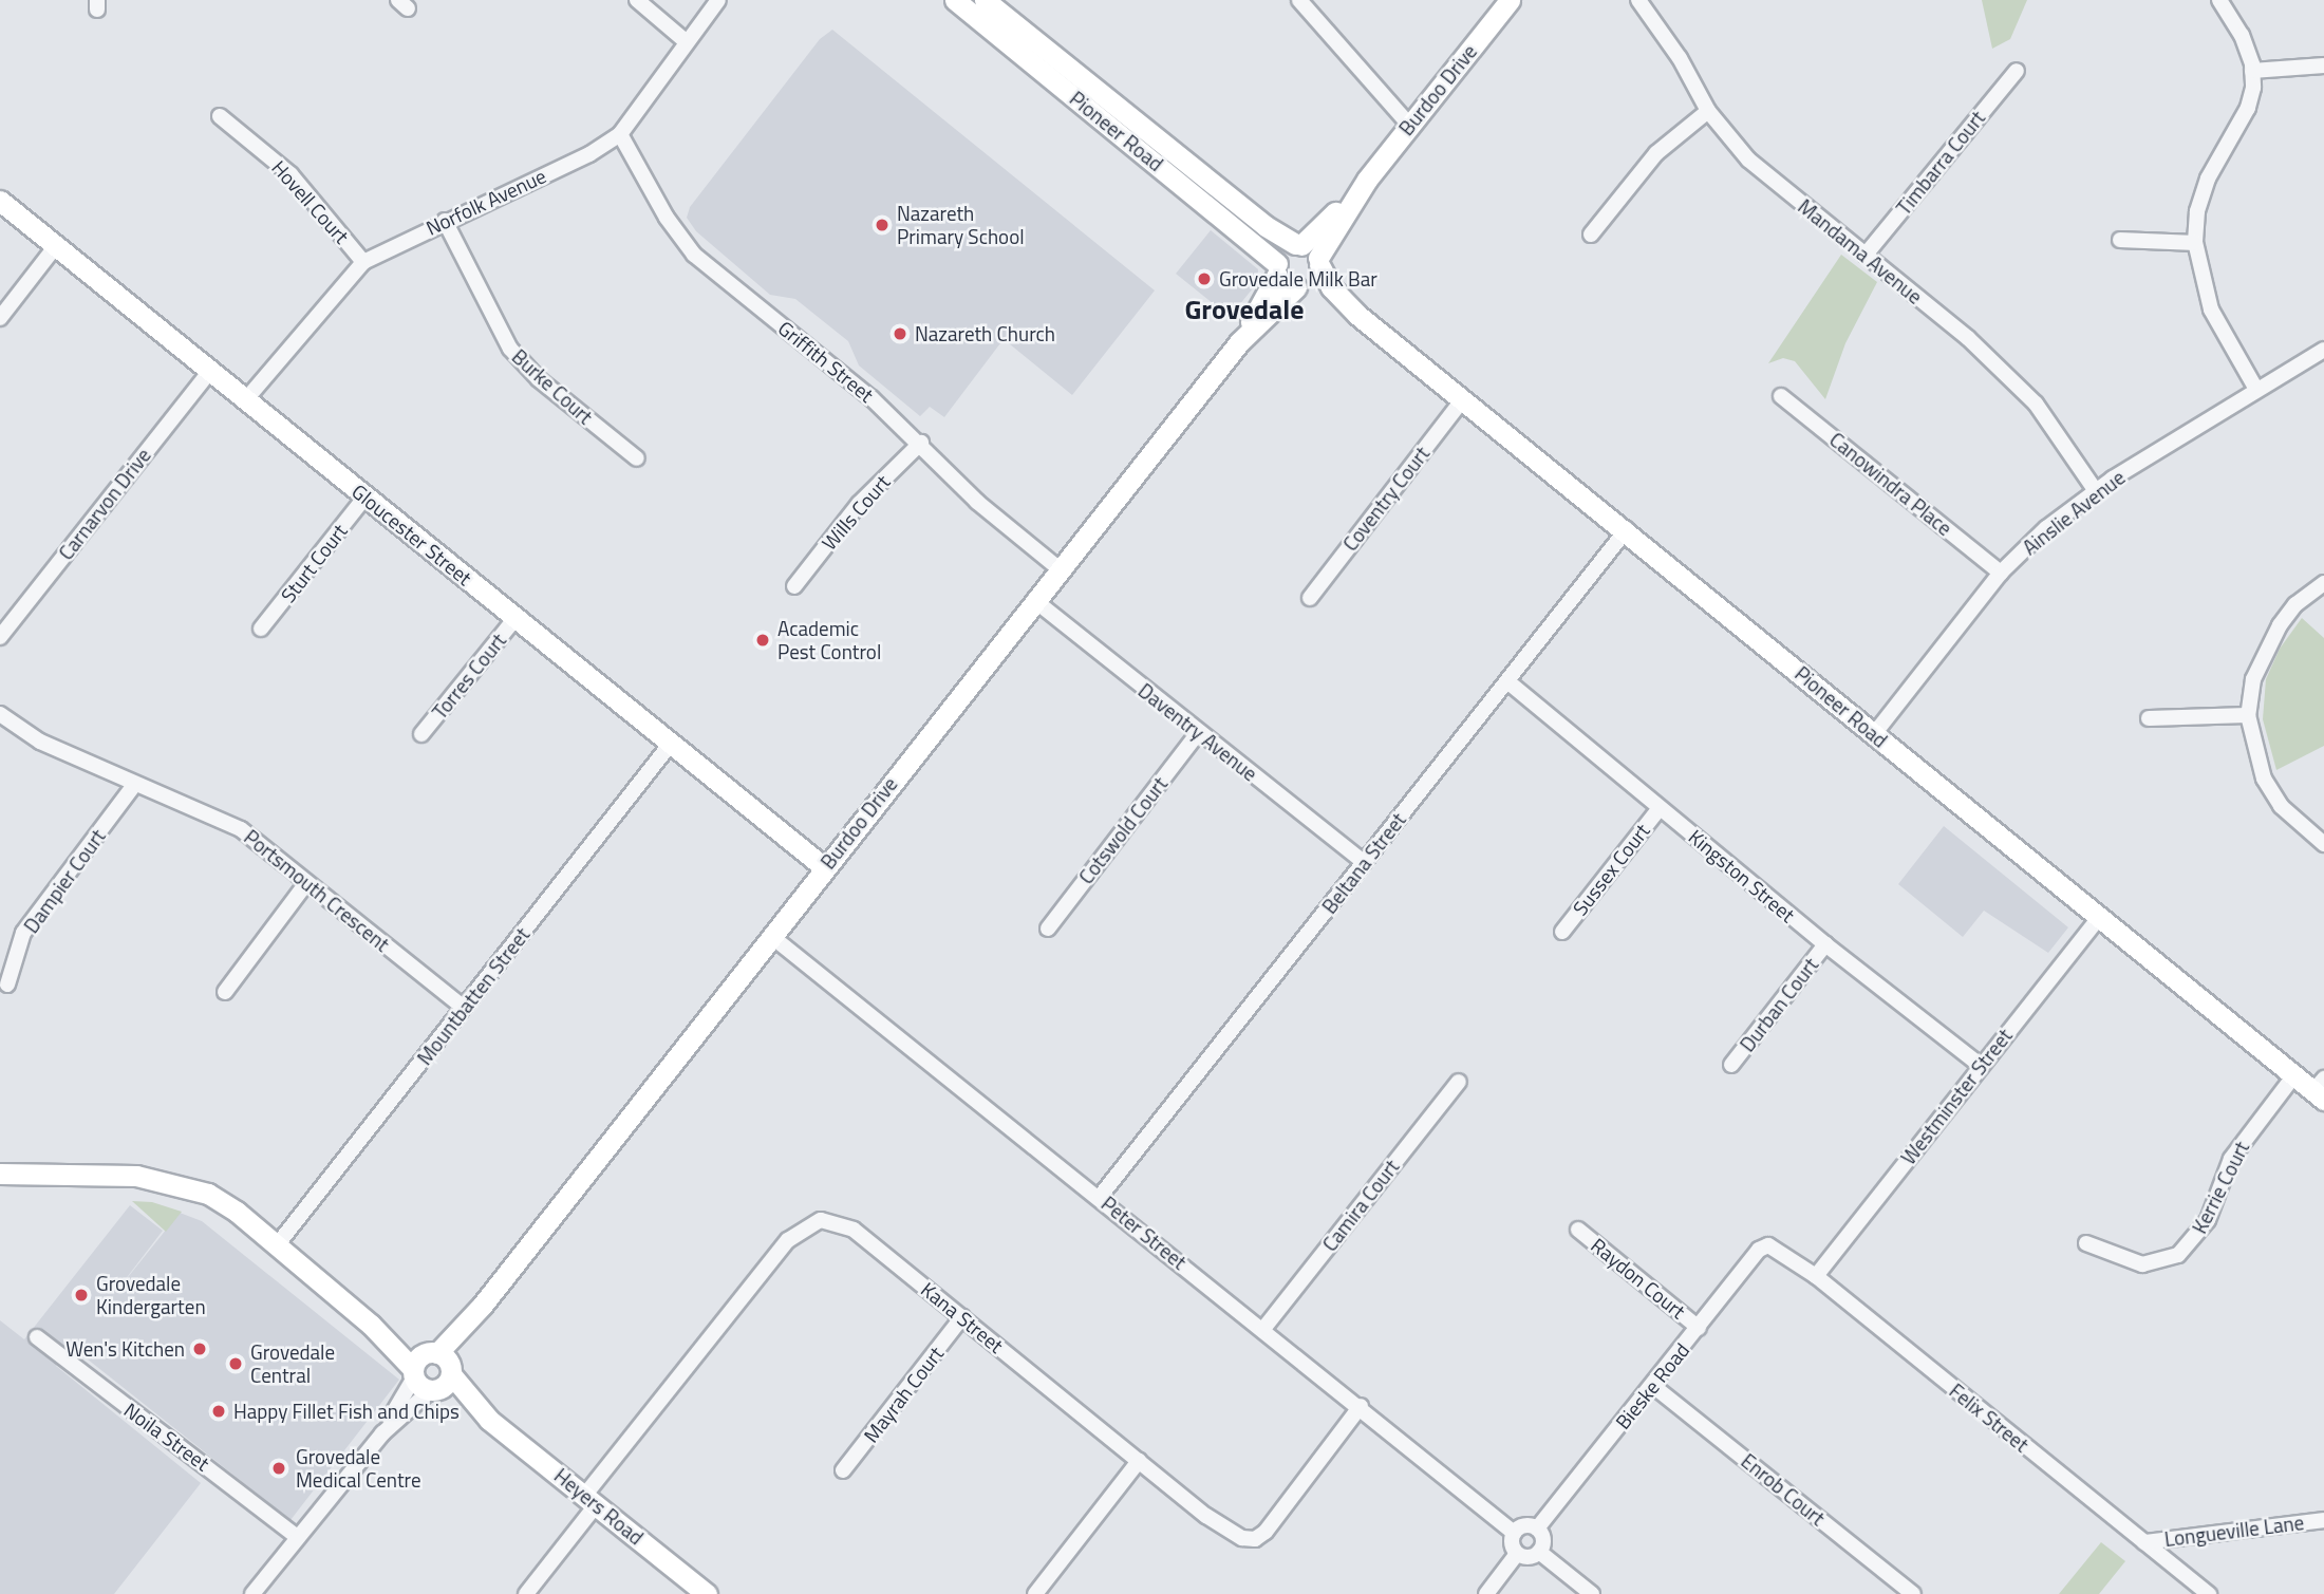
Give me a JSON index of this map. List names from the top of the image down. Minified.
{"streets":{"street":["Burdoo Drive","Pioneer Road","Timbarra Court","Hovell Court","Norfolk Avenue","Mandama Avenue","Griffith Street","Burke Court","Canowindra Place","Coventry Court","Carnarvon Drive","Wills Court","Ainslie Avenue","Gloucester Street","Sturt Court","Torres Court","Daventry Avenue","Cotswold Court","Beltana Street","Sussex Court","Kingston Street","Dampier Court","Portsmouth Crescent","Mountbatten Street","Durban Court","Westminster Street","Kerrie Court","Camira Court","Peter Street","Raydon Court","Kana Street","Bieske Road","Mayrah Court","Felix Street","Noila Street","Enrob Court","Heyers Road","Longueville Lane"]},"crossings":[["Burdoo Drive","Pioneer Road"],["Burdoo Drive","Griffith Street"],["Burdoo Drive","Gloucester Street"],["Burdoo Drive","Daventry Avenue"],["Burdoo Drive","Peter Street"],["Burdoo Drive","Noila Street"],["Burdoo Drive","Heyers Road"],["Pioneer Road","Coventry Court"],["Pioneer Road","Ainslie Avenue"],["Pioneer Road","Beltana Street"],["Pioneer Road","Westminster Street"],["Pioneer Road","Kerrie Court"],["Timbarra Court","Mandama Avenue"],["Hovell Court","Norfolk Avenue"],["Norfolk Avenue","Griffith Street"],["Norfolk Avenue","Burke Court"],["Norfolk Avenue","Gloucester Street"],["Mandama Avenue","Ainslie Avenue"],["Griffith Street","Wills Court"],["Canowindra Place","Ainslie Avenue"],["Carnarvon Drive","Gloucester Street"],["Gloucester Street","Sturt Court"],["Gloucester Street","Torres Court"],["Gloucester Street","Mountbatten Street"],["Daventry Avenue","Cotswold Court"],["Daventry Avenue","Beltana Street"],["Beltana Street","Kingston Street"],["Beltana Street","Peter Street"],["Sussex Court","Kingston Street"],["Kingston Street","Durban Court"],["Kingston Street","Westminster Street"],["Dampier Court","Portsmouth Crescent"],["Portsmouth Crescent","Mountbatten Street"],["Mountbatten Street","Heyers Road"],["Westminster Street","Felix Street"],["Camira Court","Peter Street"],["Peter Street","Kana Street"],["Peter Street","Bieske Road"],["Raydon Court","Bieske Road"],["Kana Street","Mayrah Court"],["Kana Street","Heyers Road"],["Bieske Road","Felix Street"],["Bieske Road","Enrob Court"],["Felix Street","Longueville Lane"]],"districts":["Grovedale"],"places":["Nazareth Primary School","Grovedale Milk Bar","Nazareth Church","Academic Pest Control","Grovedale Kindergarten","Wen's Kitchen","Grovedale Central","Happy Fillet Fish and Chips","Grovedale Medical Centre"]}
